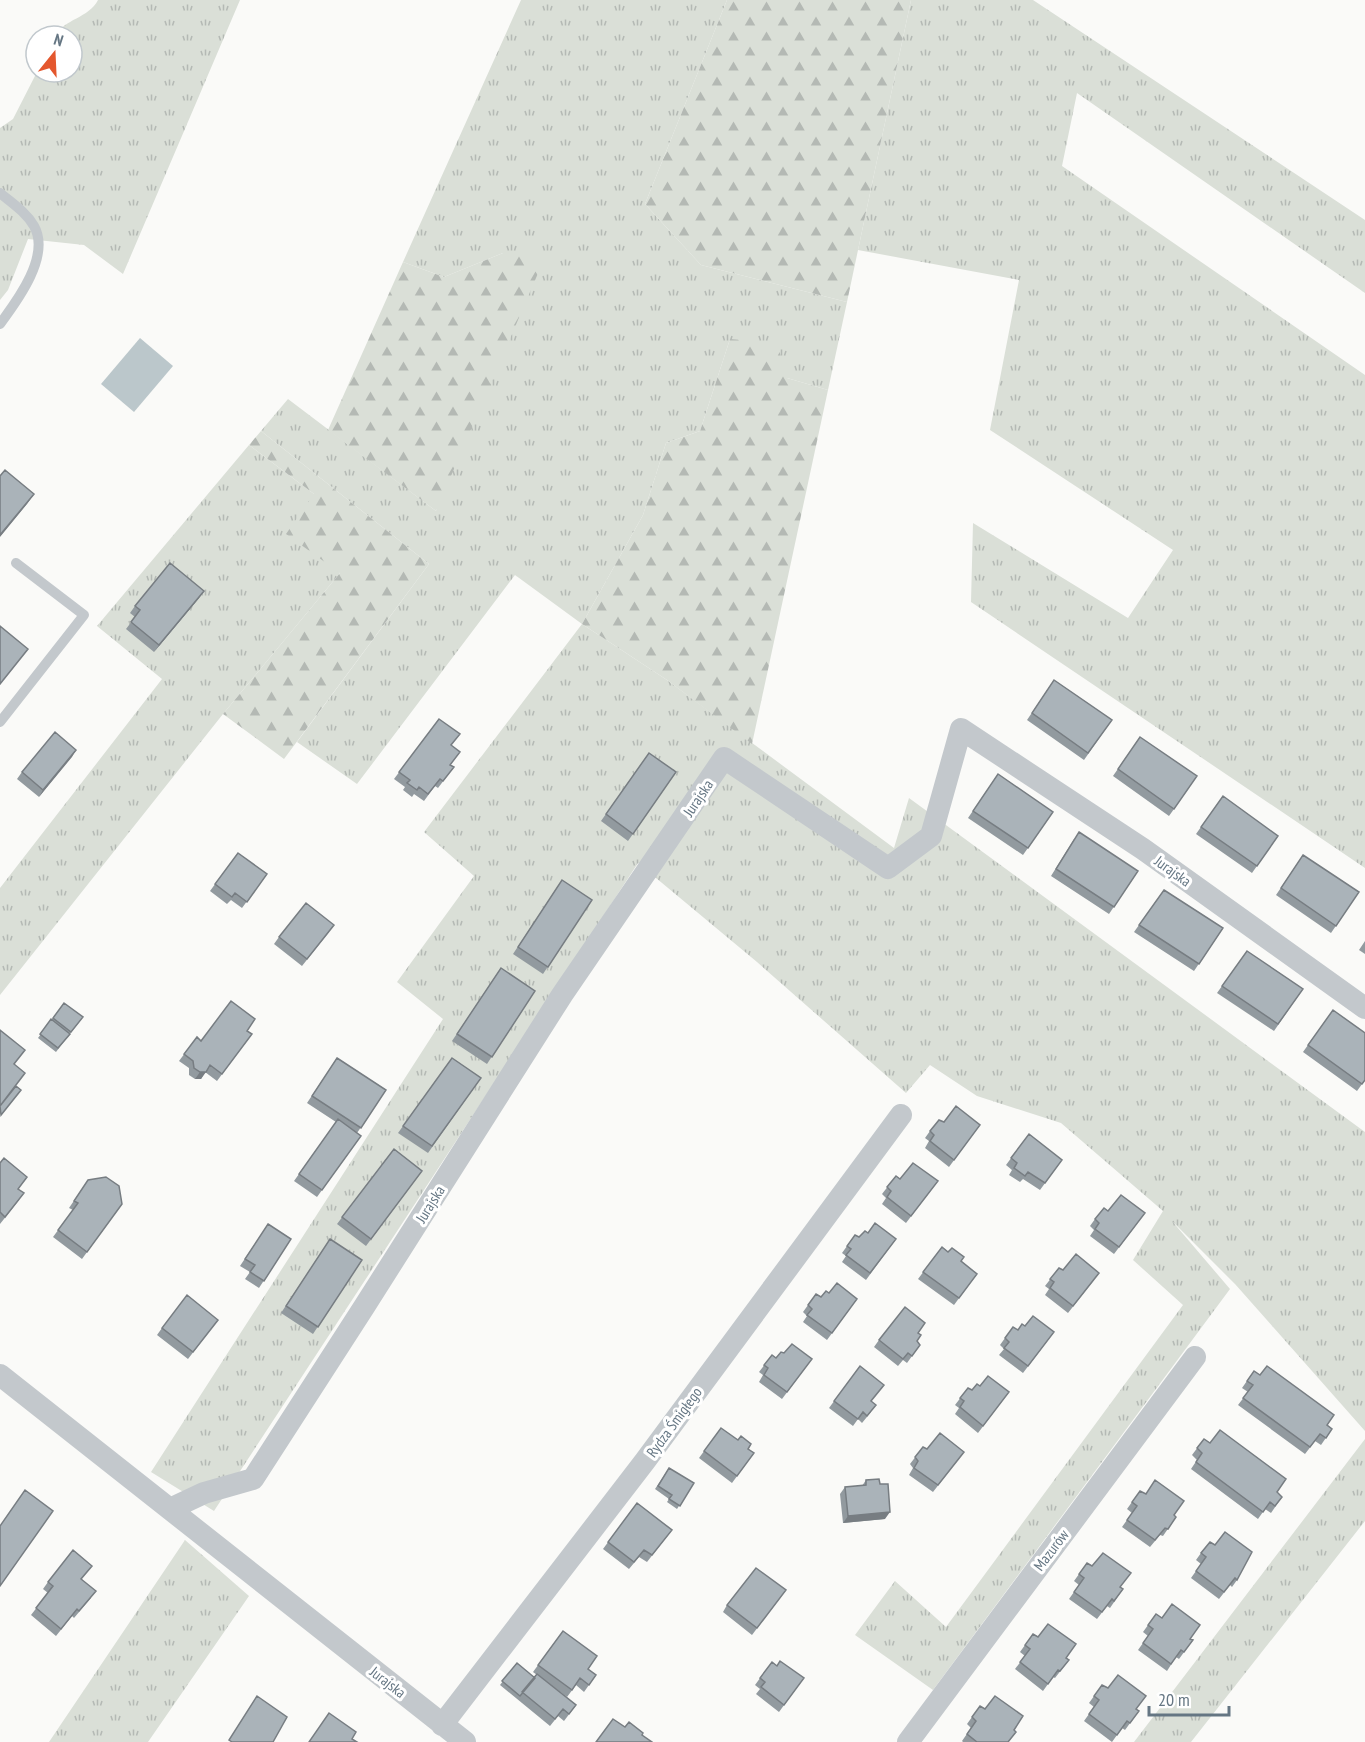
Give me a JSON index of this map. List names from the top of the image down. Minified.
{"streets":{"street":["Jurajska","Rydza Śmigłego","Mazurów"]},"crossings":[["Jurajska","Rydza Śmigłego"]],"scale_bar":"20 m","north":"top"}
